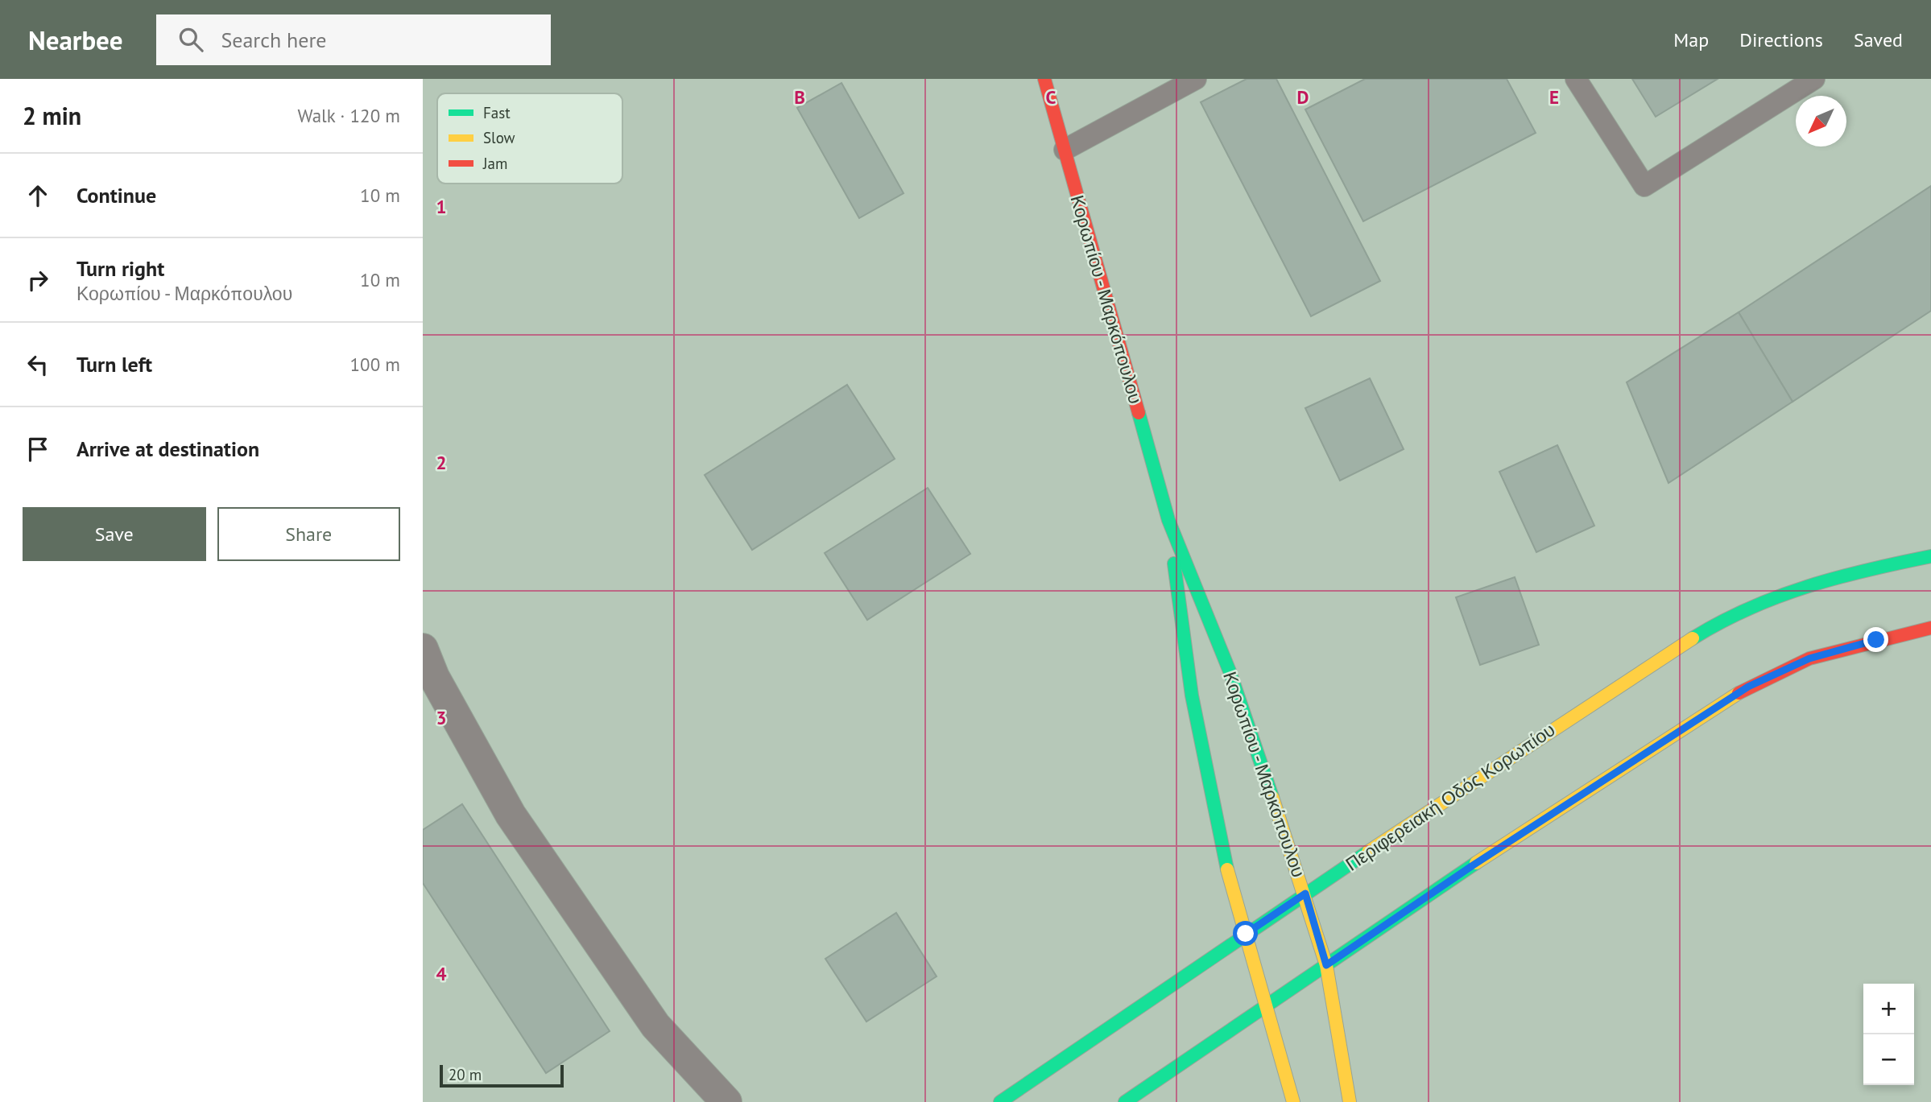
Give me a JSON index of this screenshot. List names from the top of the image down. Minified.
{"streets":{"main road":["Κορωπίου - Μαρκόπουλου","Περιφερειακή Οδός Κορωπίου"]},"crossings":[["Κορωπίου - Μαρκόπουλου","Περιφερειακή Οδός Κορωπίου"]],"legend":["Fast","Slow","Jam"],"scale_bar":"20 m","north":"bottom left","page":{"header":"Nearbee","search":"Search here","nav":["Map","Directions","Saved"],"heading":["2 min","Walk · 120 m"],"list":[["Continue","10 m"],["Turn right","Κορωπίου - Μαρκόπουλου","10 m"],["Turn left","100 m"],"Arrive at destination"],"buttons":["Save","Share"],"map_buttons":["+","−"],"scale":"20 m"},"grid":{"columns":["B","C","D","E"],"rows":["1","2","3","4"]}}
